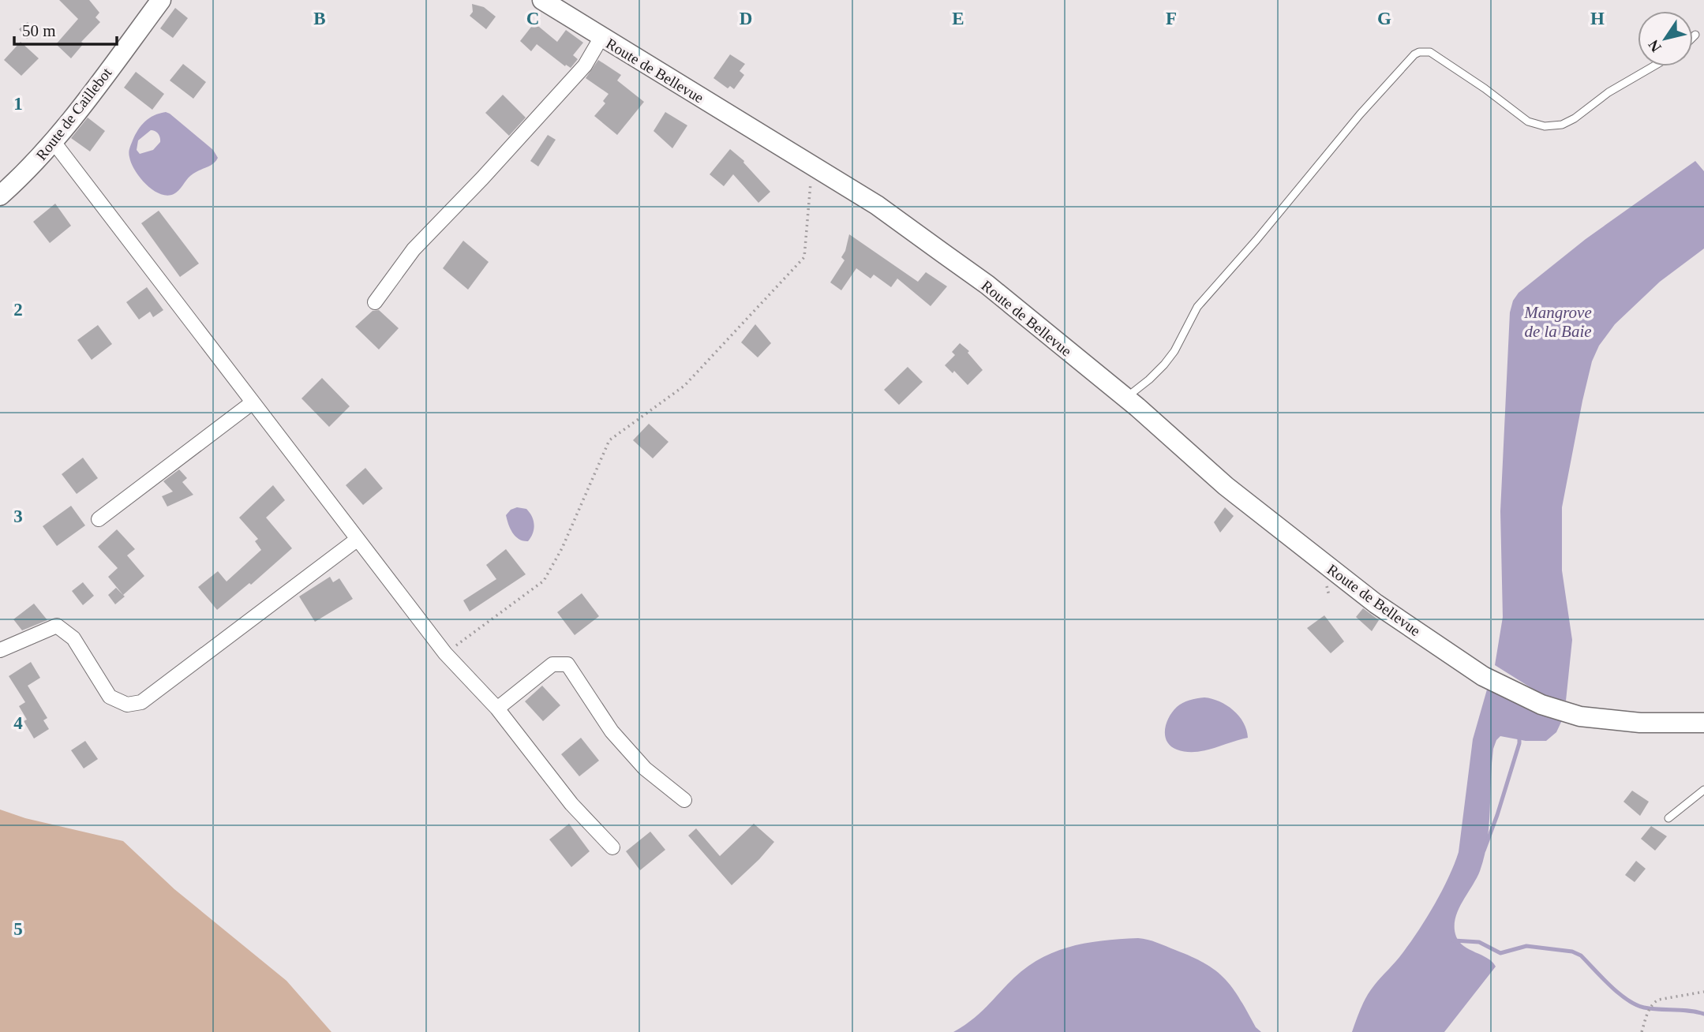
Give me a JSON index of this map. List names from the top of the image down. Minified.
{"streets":{"main road":["Route de Bellevue","Route de Caillebot"]},"water":["Mangrove de la Baie"],"scale_bar":"50 m","north":"bottom left","grid":{"columns":["B","C","D","E","F","G","H"],"rows":["1","2","3","4","5"]}}
